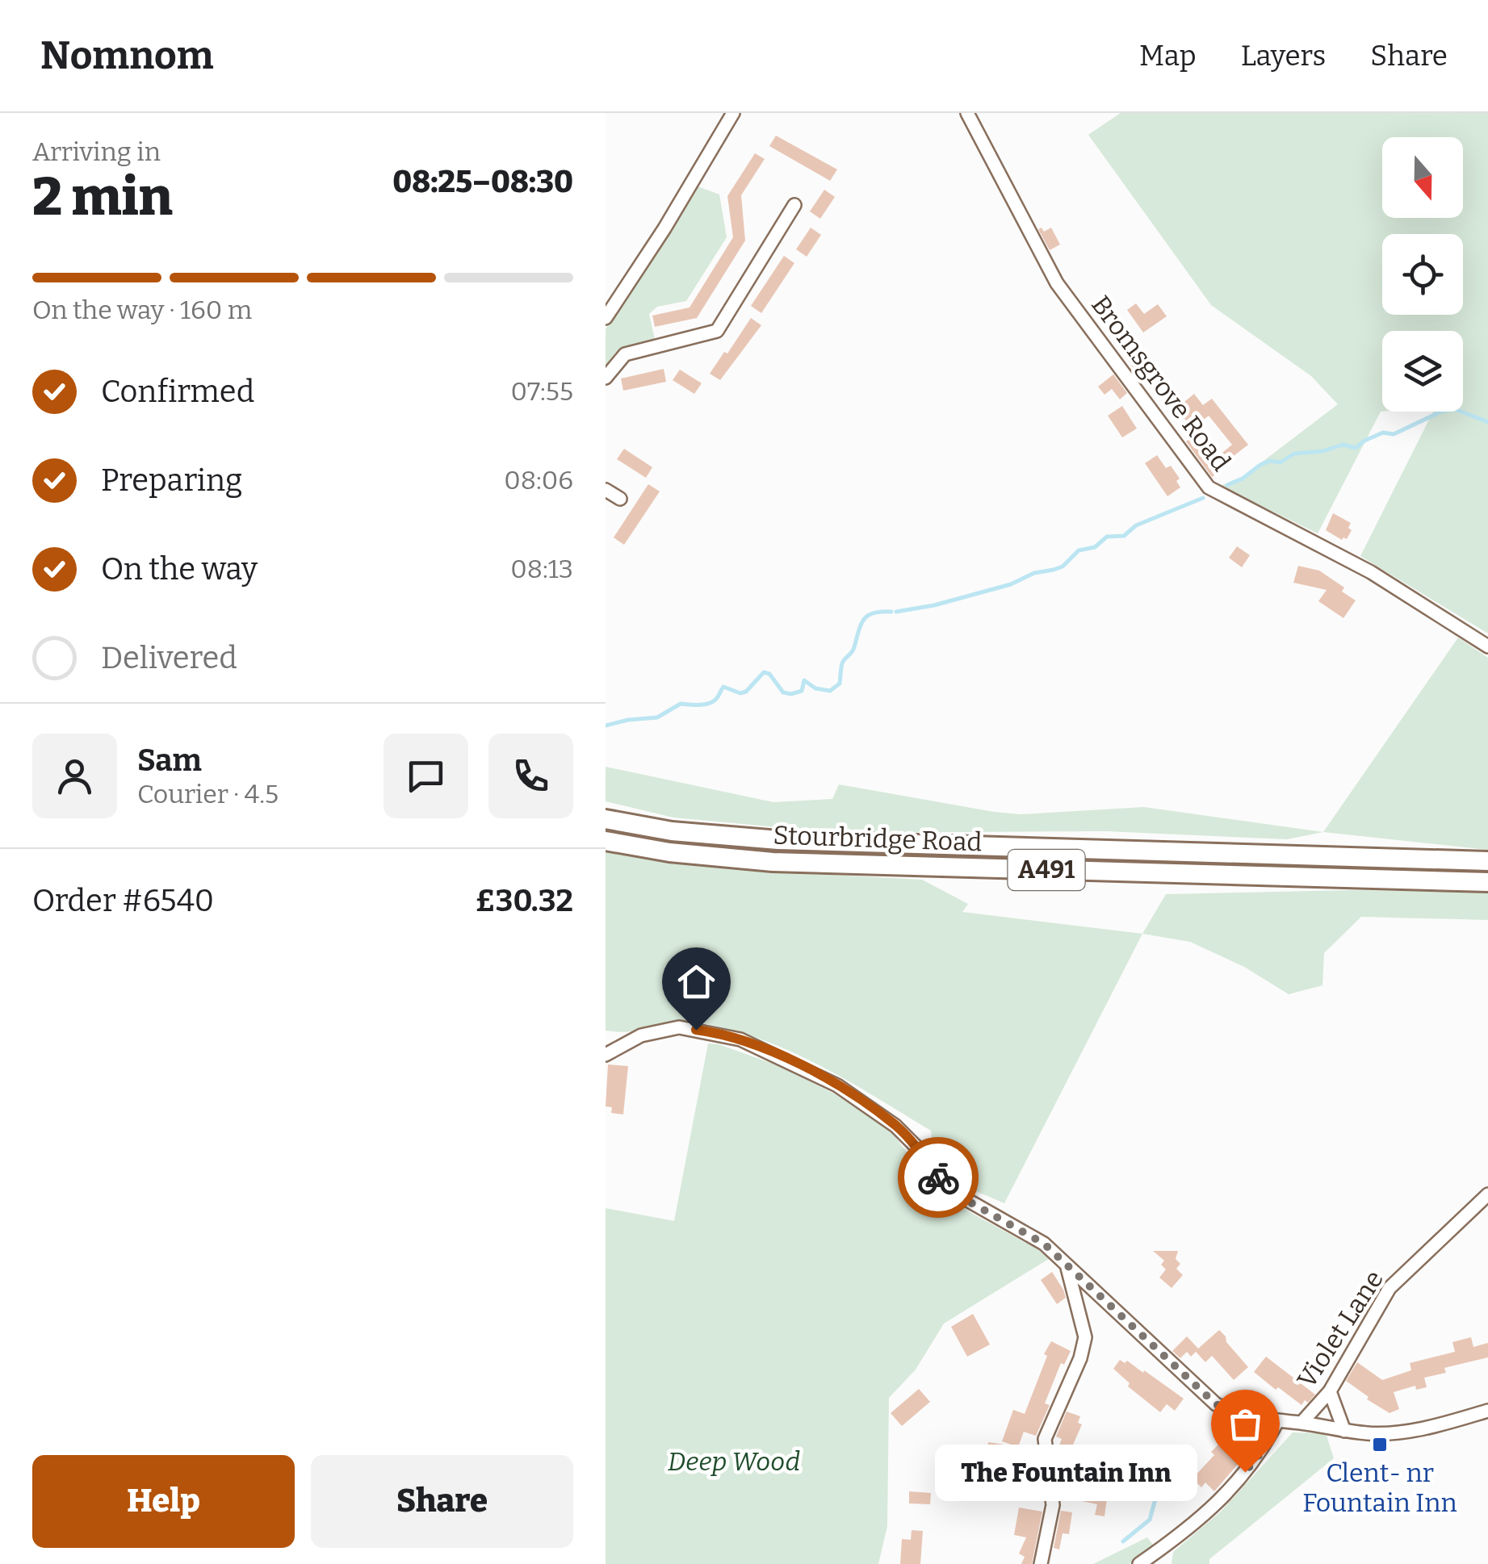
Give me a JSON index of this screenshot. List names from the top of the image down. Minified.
{"streets":{"highway":["Stourbridge Road","A491"],"street":["Bromsgrove Road","Violet Lane"]},"parks":["Deep Wood"],"places":{"transit":["Clent- nr Fountain Inn"],"other":["The Fountain Inn"]},"north":"bottom","page":{"header":"Nomnom","nav":["Map","Layers","Share"],"heading":["2 min","Arriving in","08:25–08:30"],"panel":["Sam","Courier · 4.5","Order #6540","£30.32"],"bar":"On the way · 160 m","list":[["Confirmed","07:55"],["Preparing","08:06"],["On the way","08:13"],"Delivered"],"buttons":["Help","Share"],"bubble":"The Fountain Inn"}}
